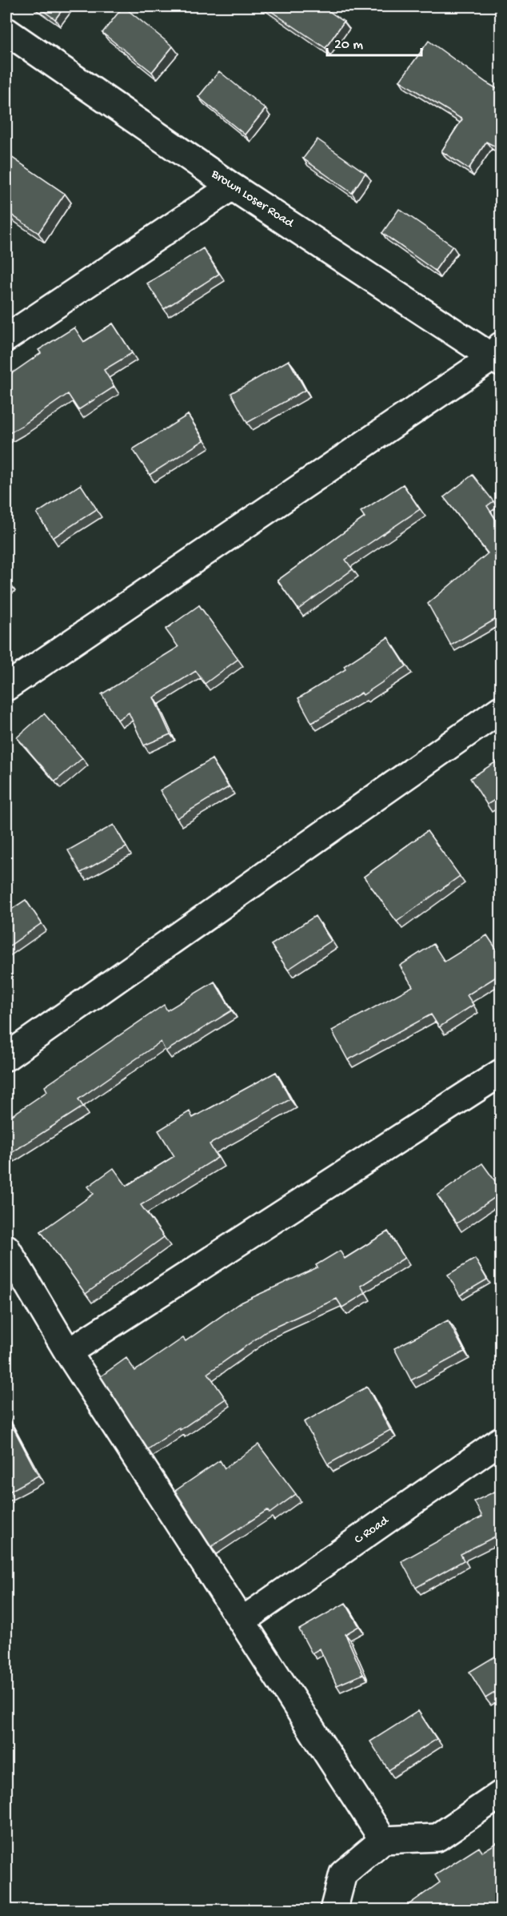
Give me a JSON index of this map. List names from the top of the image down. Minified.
{"streets":{"street":["Brown Loser Road","C Road"]},"scale_bar":"20 m"}
